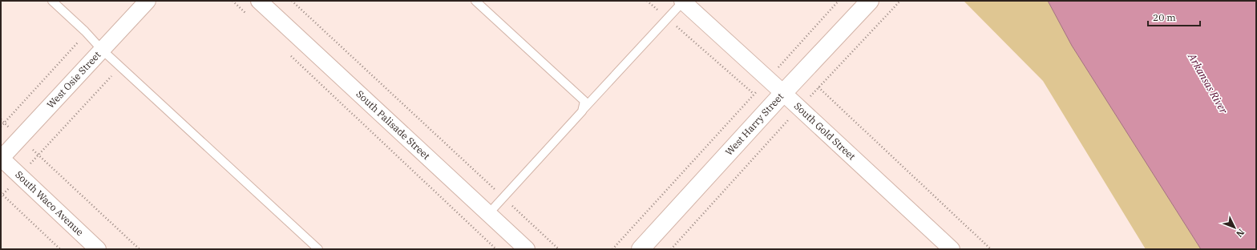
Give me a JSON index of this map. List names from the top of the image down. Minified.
{"streets":{"street":["West Osie Street","West Harry Street","South Palisade Street","South Gold Street","South Waco Avenue"]},"crossings":[["West Osie Street","South Waco Avenue"],["West Harry Street","South Gold Street"]],"water":["Arkansas River"],"scale_bar":"20 m","north":"bottom right"}
